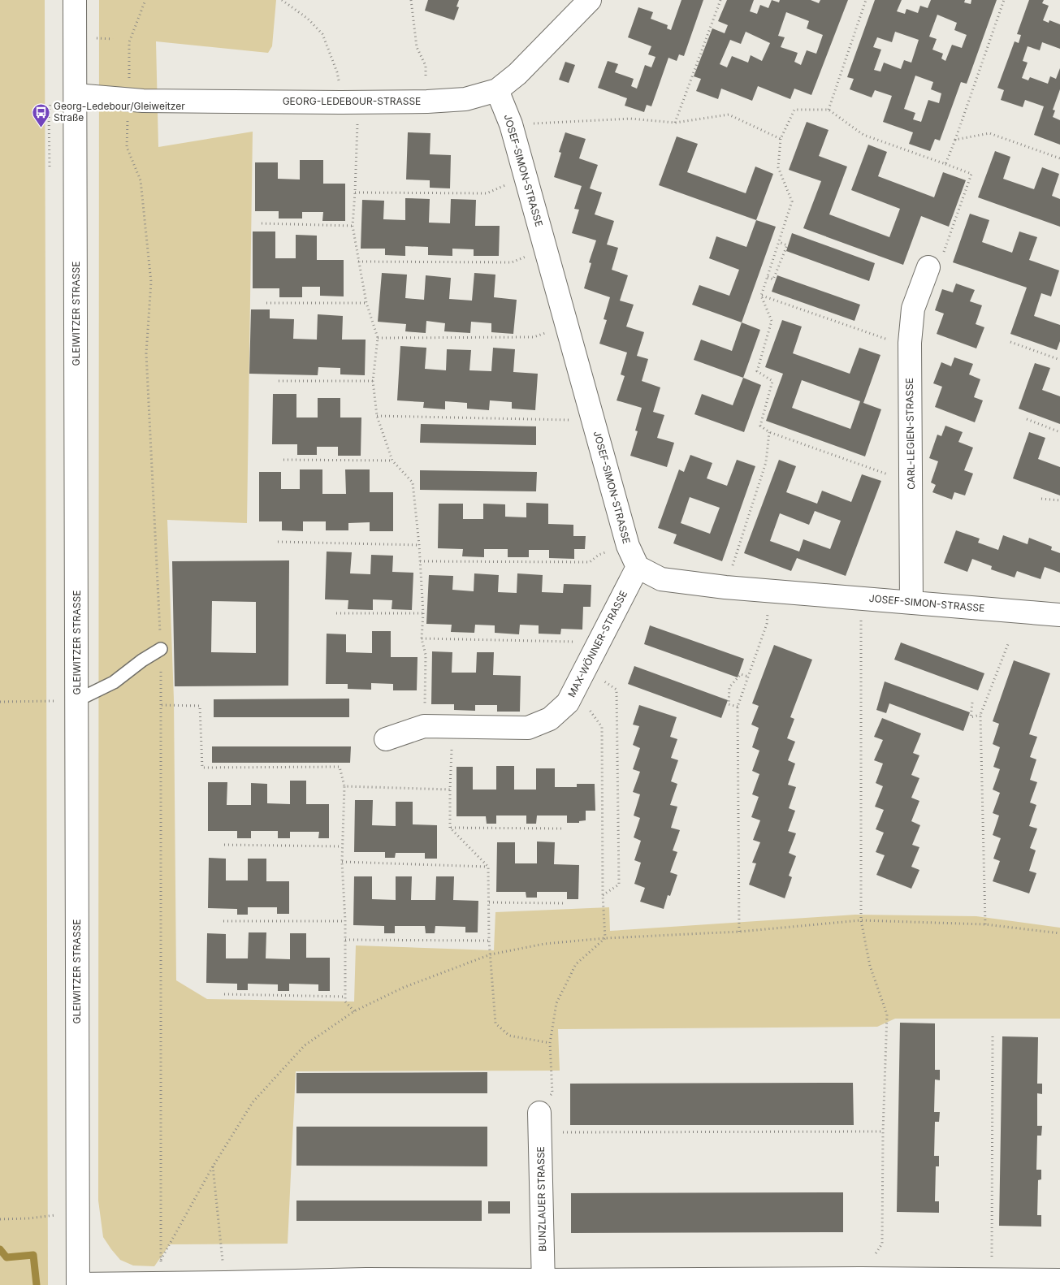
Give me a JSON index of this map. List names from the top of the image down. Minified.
{"streets":{"street":["GEORG-LEDEBOUR-STRASSE","JOSEF-SIMON-STRASSE","GLEIWITZER STRASSE","CARL-LEGIEN-STRASSE","MAX-WÖNNER-STRASSE","BUNZLAUER STRASSE"]},"crossings":[["GEORG-LEDEBOUR-STRASSE","JOSEF-SIMON-STRASSE"],["GEORG-LEDEBOUR-STRASSE","GLEIWITZER STRASSE"],["JOSEF-SIMON-STRASSE","CARL-LEGIEN-STRASSE"],["JOSEF-SIMON-STRASSE","MAX-WÖNNER-STRASSE"]],"places":{"bus stop":["Georg-Ledebour/Gleiweitzer Straße"]}}
